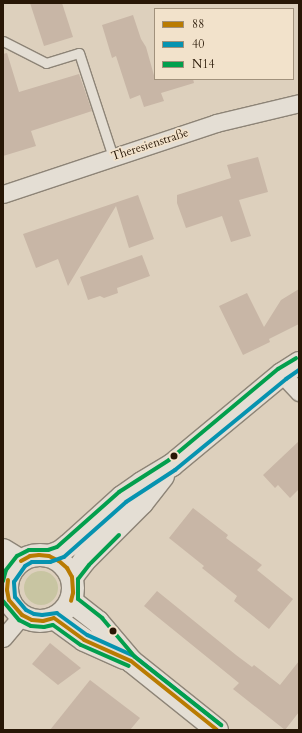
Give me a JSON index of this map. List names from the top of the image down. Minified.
{"streets":{"street":["Theresienstraße"]},"lines":["transit line N14","transit line 40","transit line 88"],"legend":["88","40","N14"]}
